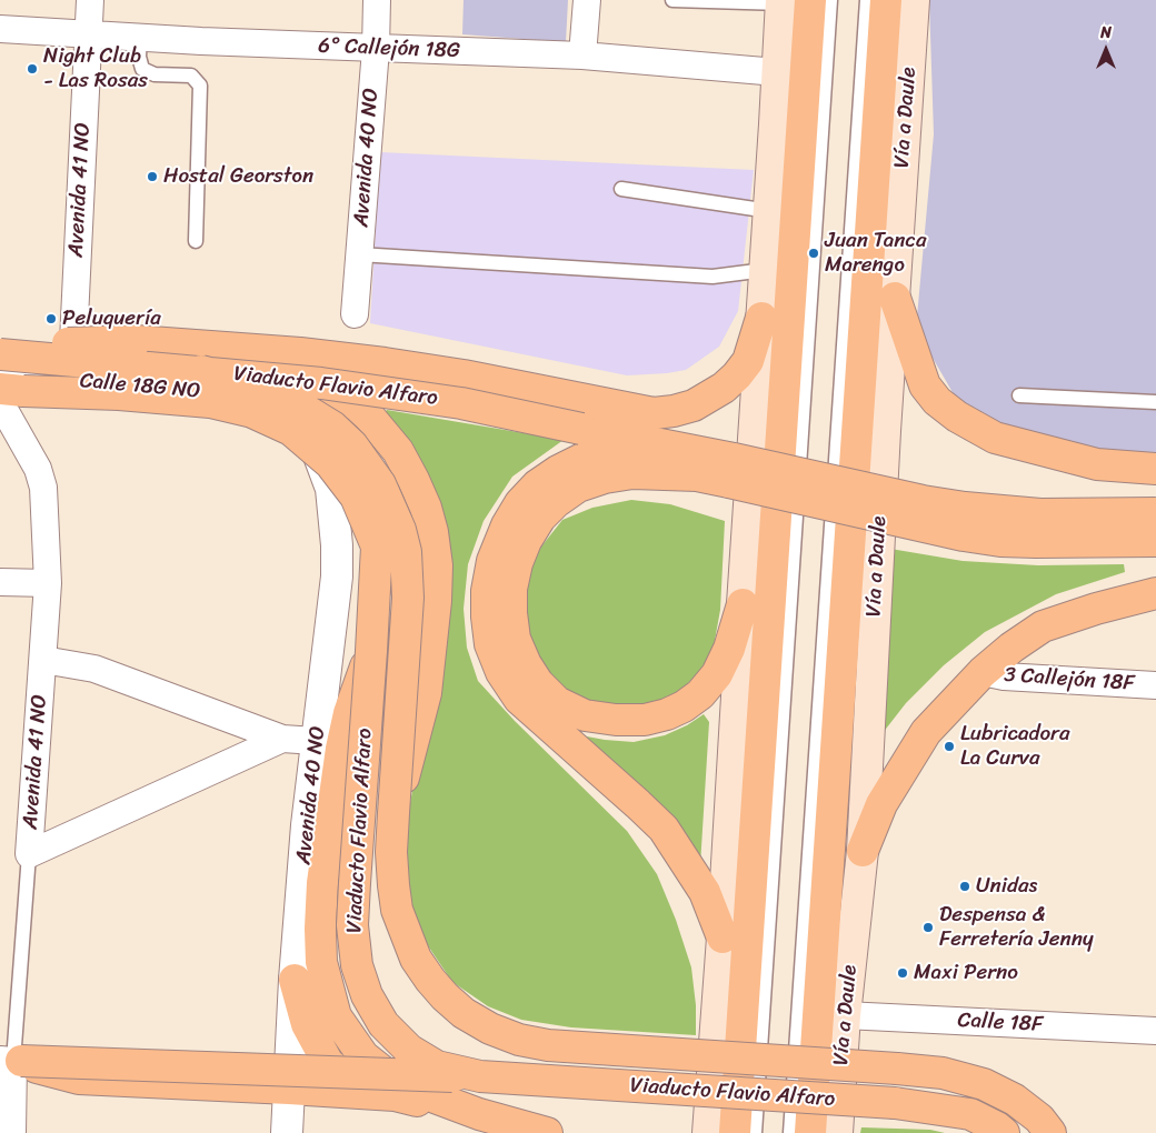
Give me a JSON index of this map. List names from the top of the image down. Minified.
{"streets":{"main road":["Vía a Daule","Viaducto Flavio Alfaro"],"street":["6° Callejón 18G","Avenida 40 NO","Avenida 41 NO","Calle 18G NO","3 Callejón 18F","Calle 18F"]},"crossings":[["6° Callejón 18G","Avenida 40 NO"],["6° Callejón 18G","Avenida 41 NO"],["Vía a Daule","Calle 18F"],["Avenida 40 NO","Calle 18G NO"],["Avenida 41 NO","Calle 18G NO"],["Calle 18G NO","Viaducto Flavio Alfaro"]],"places":["Night Club - Las Rosas","Hostal Georston","Juan Tanca Marengo","Peluquería","Lubricadora La Curva","Unidas","Despensa & Ferretería Jenny","Maxi Perno"],"north":"top"}
